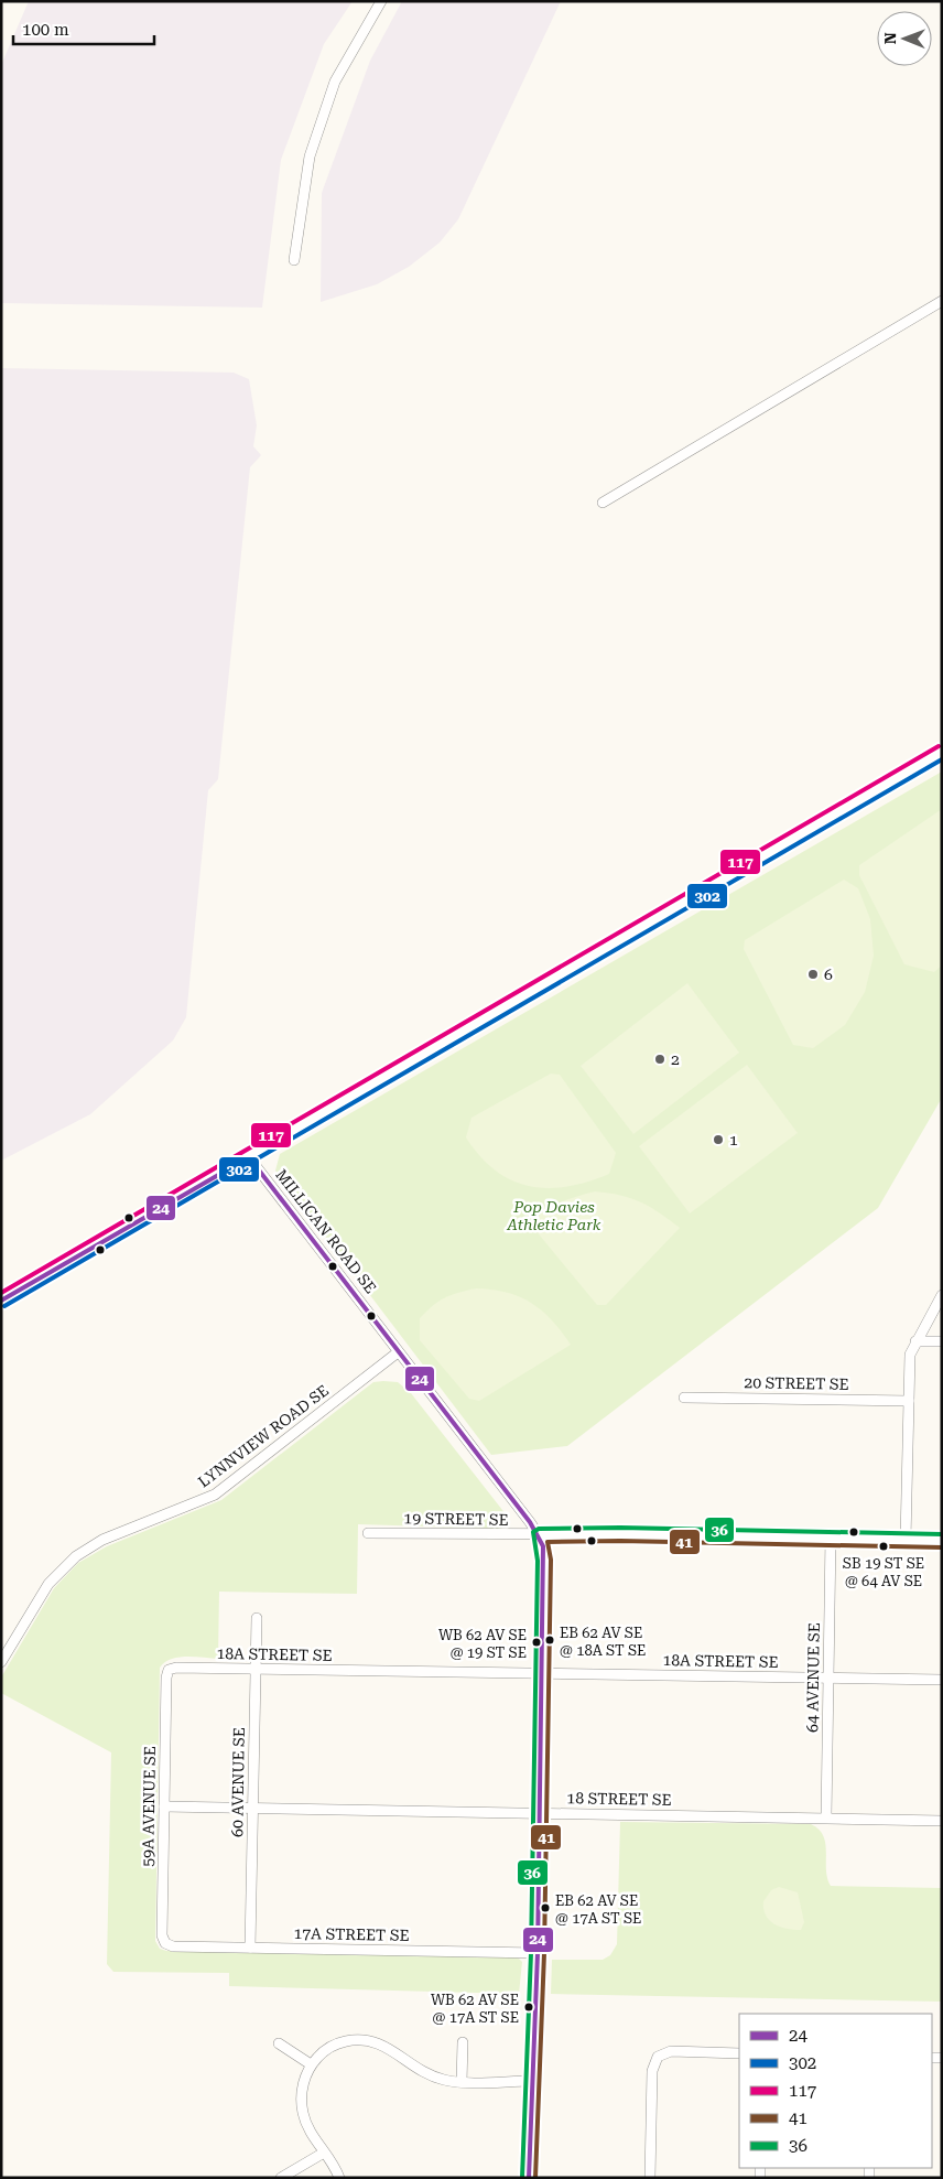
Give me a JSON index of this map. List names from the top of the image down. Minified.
{"streets":{"street":["MILLICAN ROAD SE","20 STREET SE","LYNNVIEW ROAD SE","19 STREET SE","18A STREET SE","64 AVENUE SE","60 AVENUE SE","18 STREET SE","59A AVENUE SE","17A STREET SE"]},"crossings":[["MILLICAN ROAD SE","LYNNVIEW ROAD SE"],["MILLICAN ROAD SE","19 STREET SE"],["19 STREET SE","64 AVENUE SE"],["18A STREET SE","64 AVENUE SE"],["18A STREET SE","60 AVENUE SE"],["18A STREET SE","59A AVENUE SE"],["64 AVENUE SE","18 STREET SE"],["60 AVENUE SE","18 STREET SE"],["60 AVENUE SE","17A STREET SE"],["18 STREET SE","59A AVENUE SE"],["59A AVENUE SE","17A STREET SE"]],"parks":["Pop Davies Athletic Park"],"places":["6","2","1","SB 19 ST SE @ 64 AV SE","EB 62 AV SE @ 18A ST SE","WB 62 AV SE @ 19 ST SE","EB 62 AV SE @ 17A ST SE","WB 62 AV SE @ 17A ST SE"],"lines":["transit line 117","transit line 302","transit line 24","transit line 36","transit line 41"],"legend":["24","302","117","41","36"],"scale_bar":"100 m","north":"left"}
